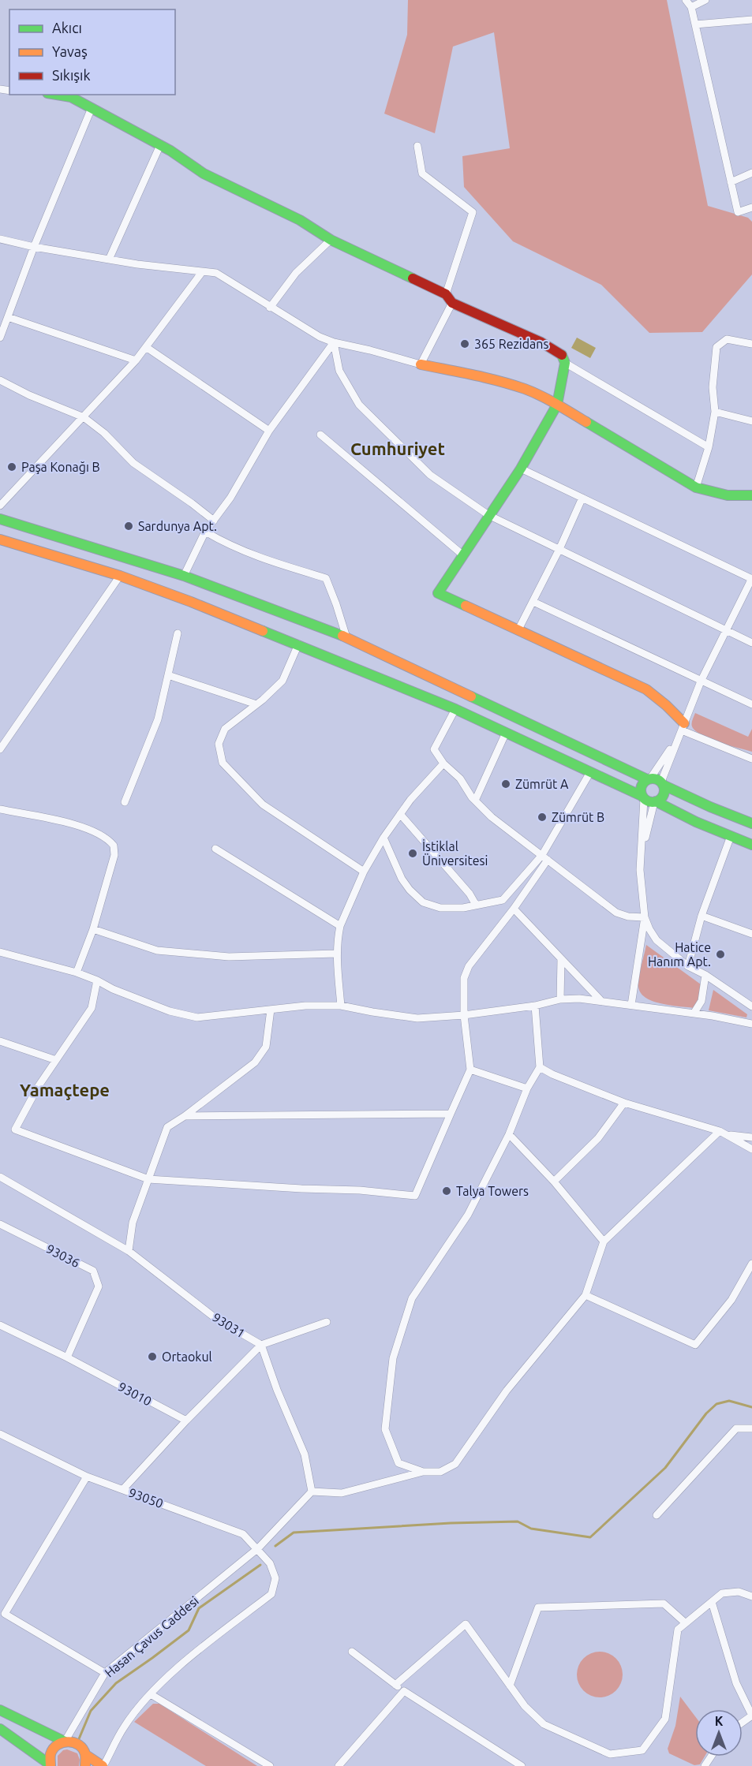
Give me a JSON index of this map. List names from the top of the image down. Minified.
{"streets":{"street":["93036","93031","93010","93050","Hasan Çavus Caddesi"]},"crossings":[["93036","93010"],["93050","Hasan Çavus Caddesi"]],"districts":["Cumhuriyet","Yamaçtepe"],"places":["365 Rezidans","Paşa Konağı B","Sardunya Apt.","Zümrüt A","Zümrüt B","İstiklal Üniversitesi","Hatice Hanım Apt.","Talya Towers","Ortaokul"],"legend":["Akıcı","Yavaş","Sıkışık"],"north":"top"}
